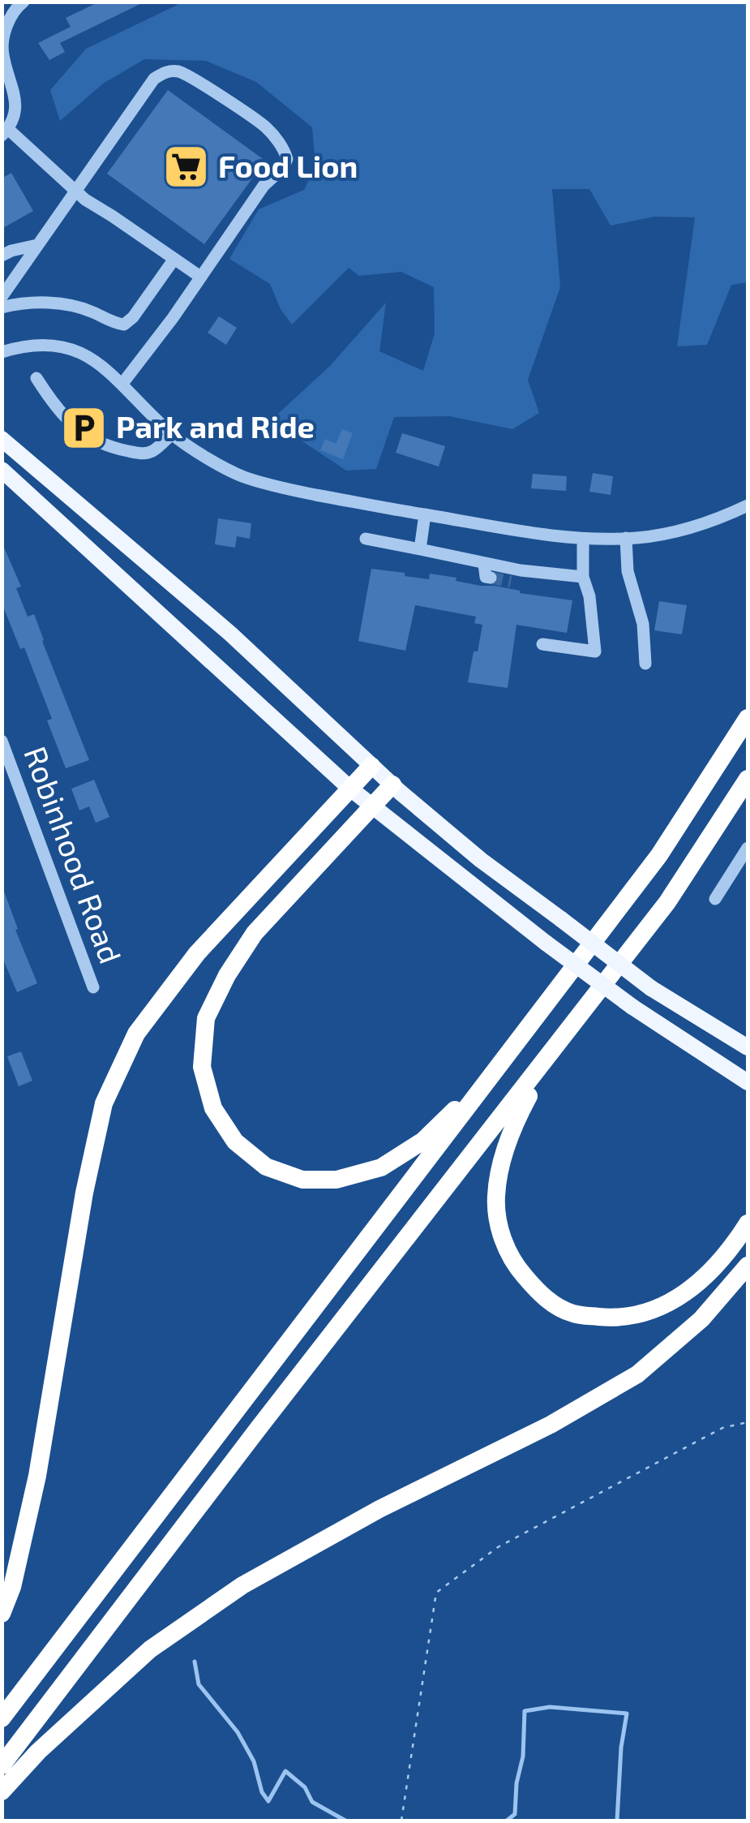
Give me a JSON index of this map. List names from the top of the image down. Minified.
{"streets":{"street":["Robinhood Road"]},"places":{"supermarket":["Food Lion"],"parking":["Park and Ride"]}}
